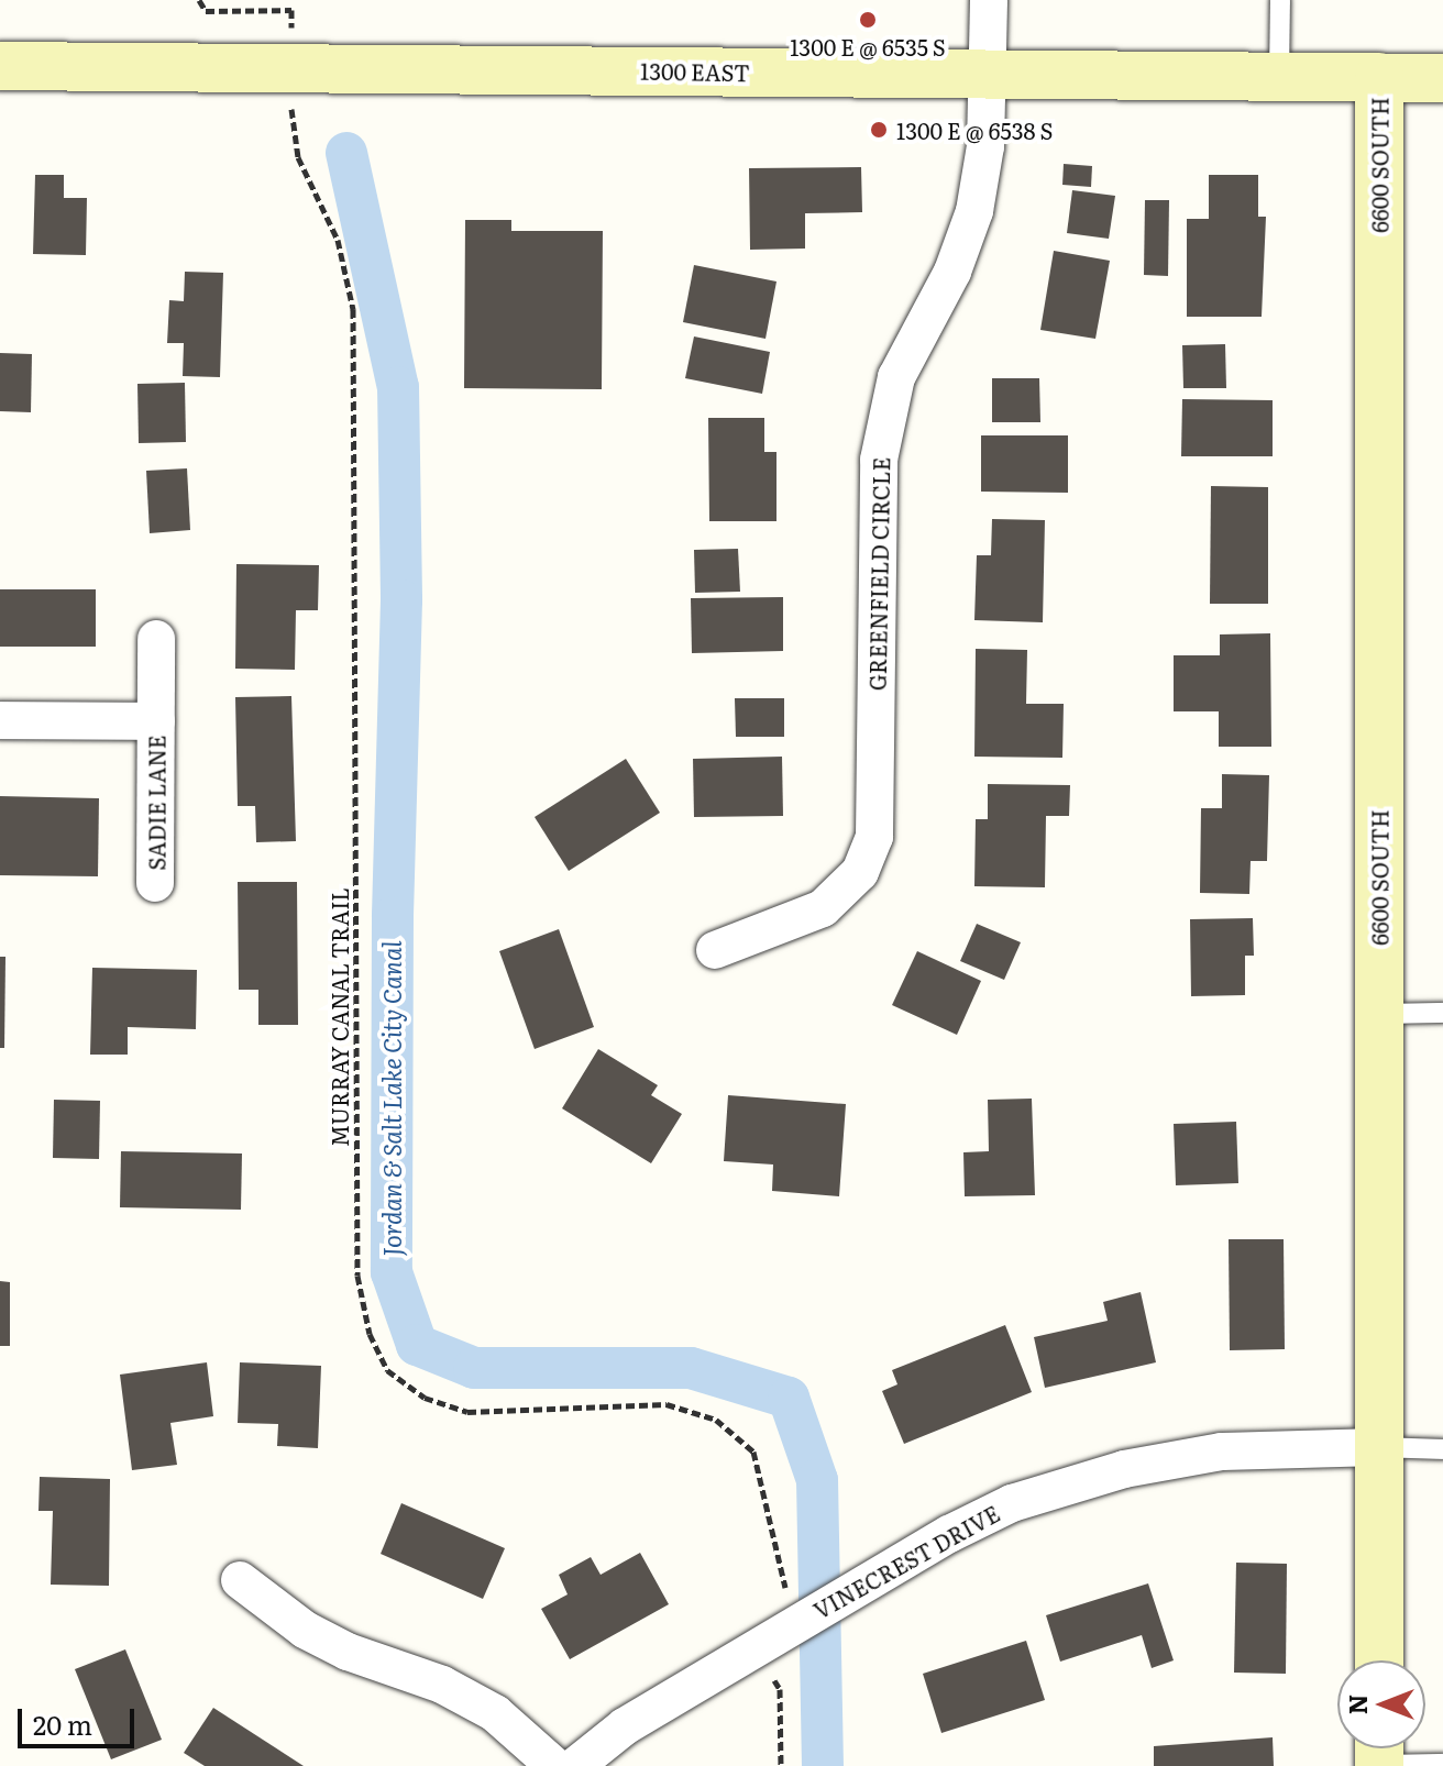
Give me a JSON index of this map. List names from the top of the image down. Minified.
{"streets":{"main road":["1300 EAST","6600 SOUTH"],"street":["GREENFIELD CIRCLE","SADIE LANE","VINECREST DRIVE"],"path":["MURRAY CANAL TRAIL"]},"crossings":[["1300 EAST","6600 SOUTH"],["1300 EAST","GREENFIELD CIRCLE"],["6600 SOUTH","VINECREST DRIVE"],["MURRAY CANAL TRAIL","VINECREST DRIVE"]],"water":["Jordan & Salt Lake City Canal"],"places":["1300 E @ 6535 S","1300 E @ 6538 S"],"scale_bar":"20 m","north":"left"}
